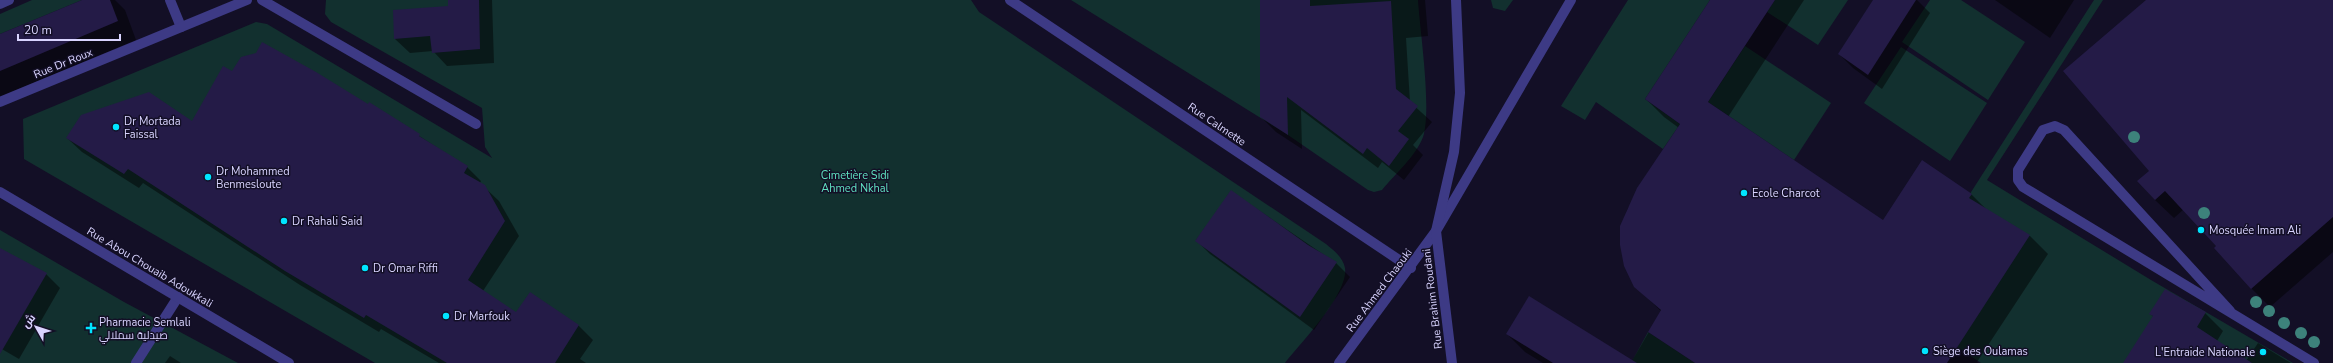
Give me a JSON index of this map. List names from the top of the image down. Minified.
{"streets":{"street":["Rue Dr Roux","Rue Calmette","Rue Abou Chouaib Adoukkali","Rue Ahmed Chaouki","Rue Brahim Roudani"]},"crossings":[["Rue Calmette","Rue Ahmed Chaouki"],["Rue Ahmed Chaouki","Rue Brahim Roudani"]],"parks":["Cimetière Sidi Ahmed Nkhal"],"places":{"other":["Dr Mortada Faissal","Dr Mohammed Benmesloute","Ecole Charcot","Dr Rahali Said","Mosquée Imam Ali","Dr Omar Riffi","Dr Marfouk","Siège des Oulamas","L'Entraide Nationale"],"health":["Pharmacie Semlali صيدلية سملالي"]},"scale_bar":"20 m","north":"top left"}
